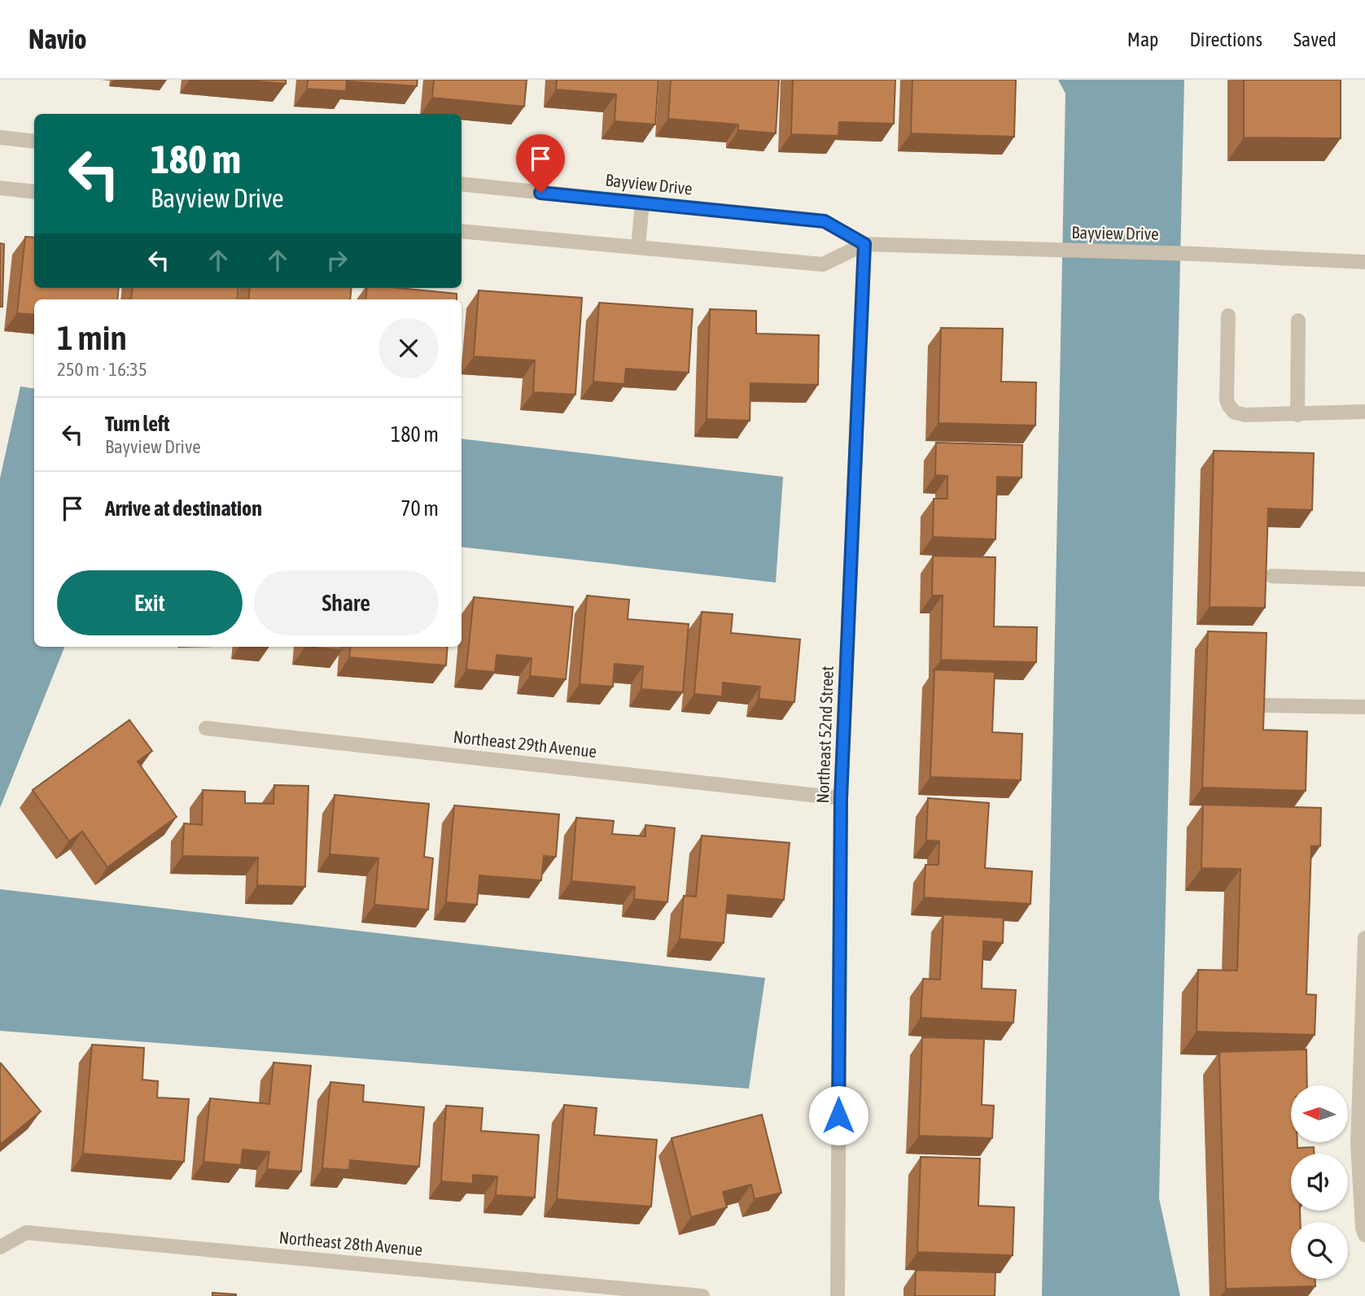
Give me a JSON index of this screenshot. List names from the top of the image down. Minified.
{"streets":{"street":["Bayview Drive","Northeast 52nd Street","Northeast 29th Avenue","Northeast 28th Avenue"]},"crossings":[["Bayview Drive","Northeast 52nd Street"],["Northeast 52nd Street","Northeast 29th Avenue"]],"north":"left","page":{"header":"Navio","nav":["Map","Directions","Saved"],"turn":["180 m","Bayview Drive"],"heading":["1 min","250 m · 16:35"],"list":[{"name":"Turn left","note":"Bayview Drive","value":"180 m"},{"name":"Arrive at destination","value":"70 m"}],"buttons":["Exit","Share"]}}
